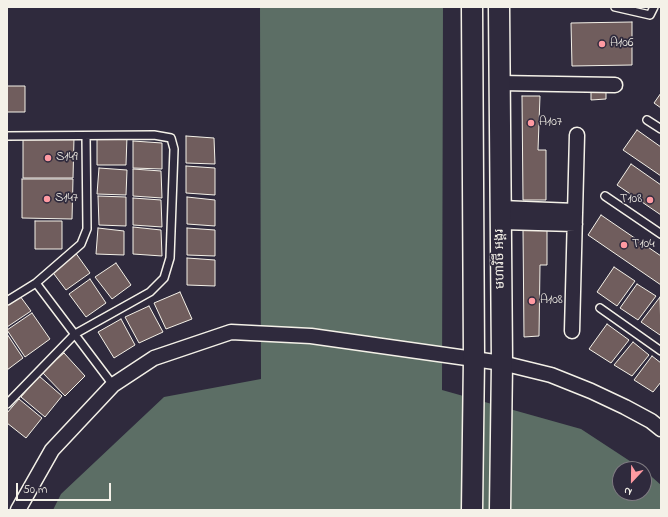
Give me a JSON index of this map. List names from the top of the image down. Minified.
{"streets":{"main road":["មហាវិថី អង្គរ"]},"places":["A106","A107","S149","S147","T108","T104","A108"],"scale_bar":"50 m","north":"bottom"}
